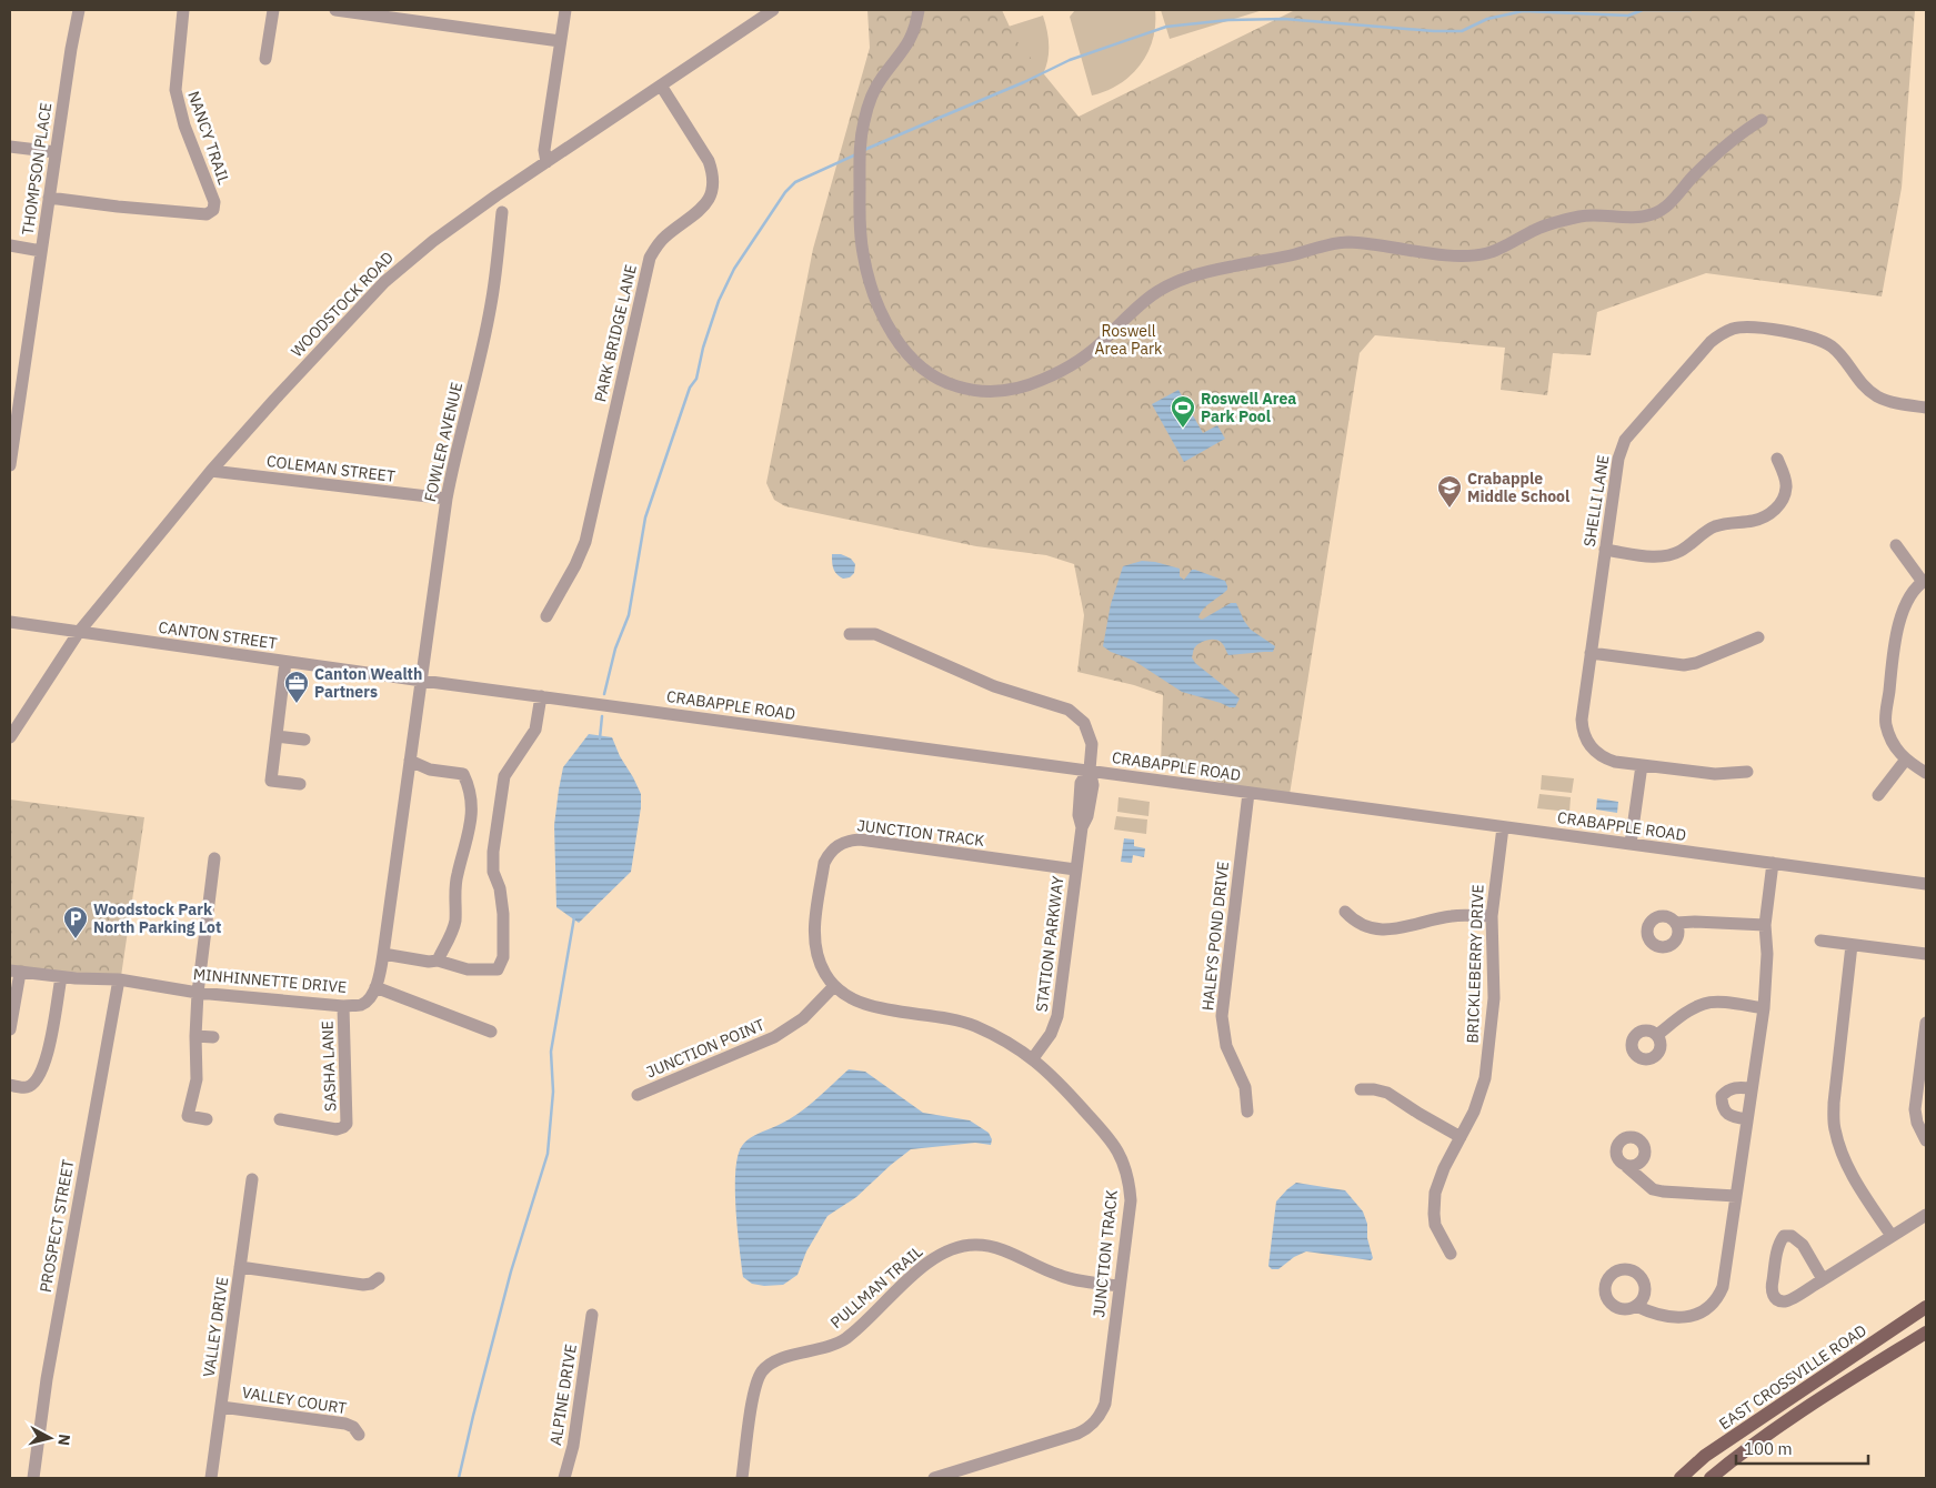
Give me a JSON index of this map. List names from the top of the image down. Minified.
{"streets":{"main road":["EAST CROSSVILLE ROAD"],"street":["NANCY TRAIL","THOMPSON PLACE","WOODSTOCK ROAD","PARK BRIDGE LANE","FOWLER AVENUE","COLEMAN STREET","SHELLI LANE","CANTON STREET","CRABAPPLE ROAD","JUNCTION TRACK","HALEYS POND DRIVE","STATION PARKWAY","BRICKLEBERRY DRIVE","MINHINNETTE DRIVE","JUNCTION POINT","SASHA LANE","PROSPECT STREET","PULLMAN TRAIL","VALLEY DRIVE","ALPINE DRIVE","VALLEY COURT"]},"crossings":[["NANCY TRAIL","THOMPSON PLACE"],["WOODSTOCK ROAD","PARK BRIDGE LANE"],["WOODSTOCK ROAD","COLEMAN STREET"],["WOODSTOCK ROAD","CANTON STREET"],["FOWLER AVENUE","COLEMAN STREET"],["FOWLER AVENUE","CANTON STREET"],["FOWLER AVENUE","CRABAPPLE ROAD"],["CANTON STREET","CRABAPPLE ROAD"],["CRABAPPLE ROAD","HALEYS POND DRIVE"],["CRABAPPLE ROAD","STATION PARKWAY"],["CRABAPPLE ROAD","BRICKLEBERRY DRIVE"],["JUNCTION TRACK","STATION PARKWAY"],["JUNCTION TRACK","JUNCTION POINT"],["JUNCTION TRACK","PULLMAN TRAIL"],["MINHINNETTE DRIVE","SASHA LANE"],["MINHINNETTE DRIVE","PROSPECT STREET"],["VALLEY DRIVE","VALLEY COURT"]],"parks":["Roswell Area Park"],"places":{"sports":["Roswell Area Park Pool"],"school or university":["Crabapple Middle School"],"office":["Canton Wealth Partners"],"parking":["Woodstock Park North Parking Lot"]},"scale_bar":"100 m","north":"right"}
